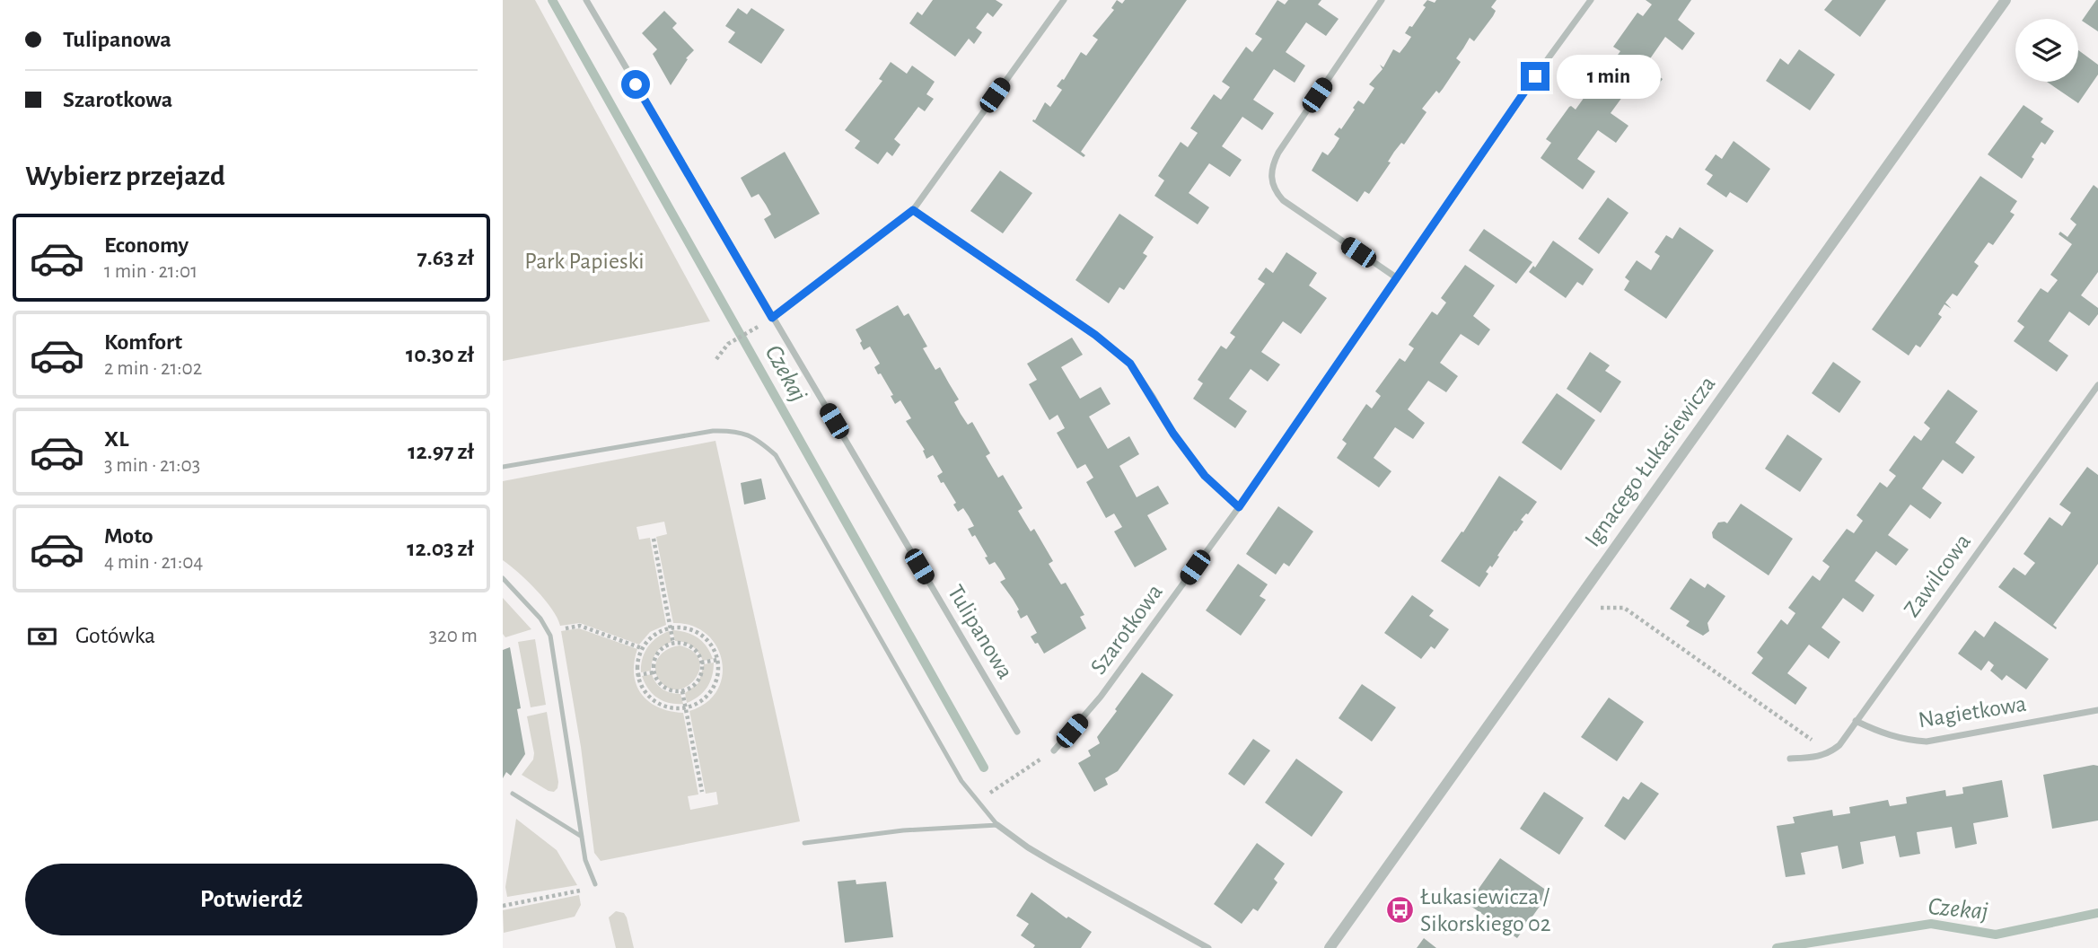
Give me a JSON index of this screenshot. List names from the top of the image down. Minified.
{"streets":{"street":["Ignacego Łukasiewicza","Zawilcowa","Szarotkowa","Tulipanowa","Nagietkowa"]},"crossings":[["Zawilcowa","Nagietkowa"]],"water":["Czekaj"],"parks":["Park Papieski"],"places":{"bus stop":["Łukasiewicza / Sikorskiego 02"]},"page":{"banner":["Tulipanowa","Szarotkowa"],"bubble":"1 min","heading":"Wybierz przejazd","list":[{"name":"Economy","note":"1 min · 21:01","value":"7.63 zł"},{"name":"Komfort","note":"2 min · 21:02","value":"10.30 zł"},{"name":"XL","note":"3 min · 21:03","value":"12.97 zł"},{"name":"Moto","note":"4 min · 21:04","value":"12.03 zł"}],"pay":["Gotówka","320 m"],"buttons":"Potwierdź"}}
